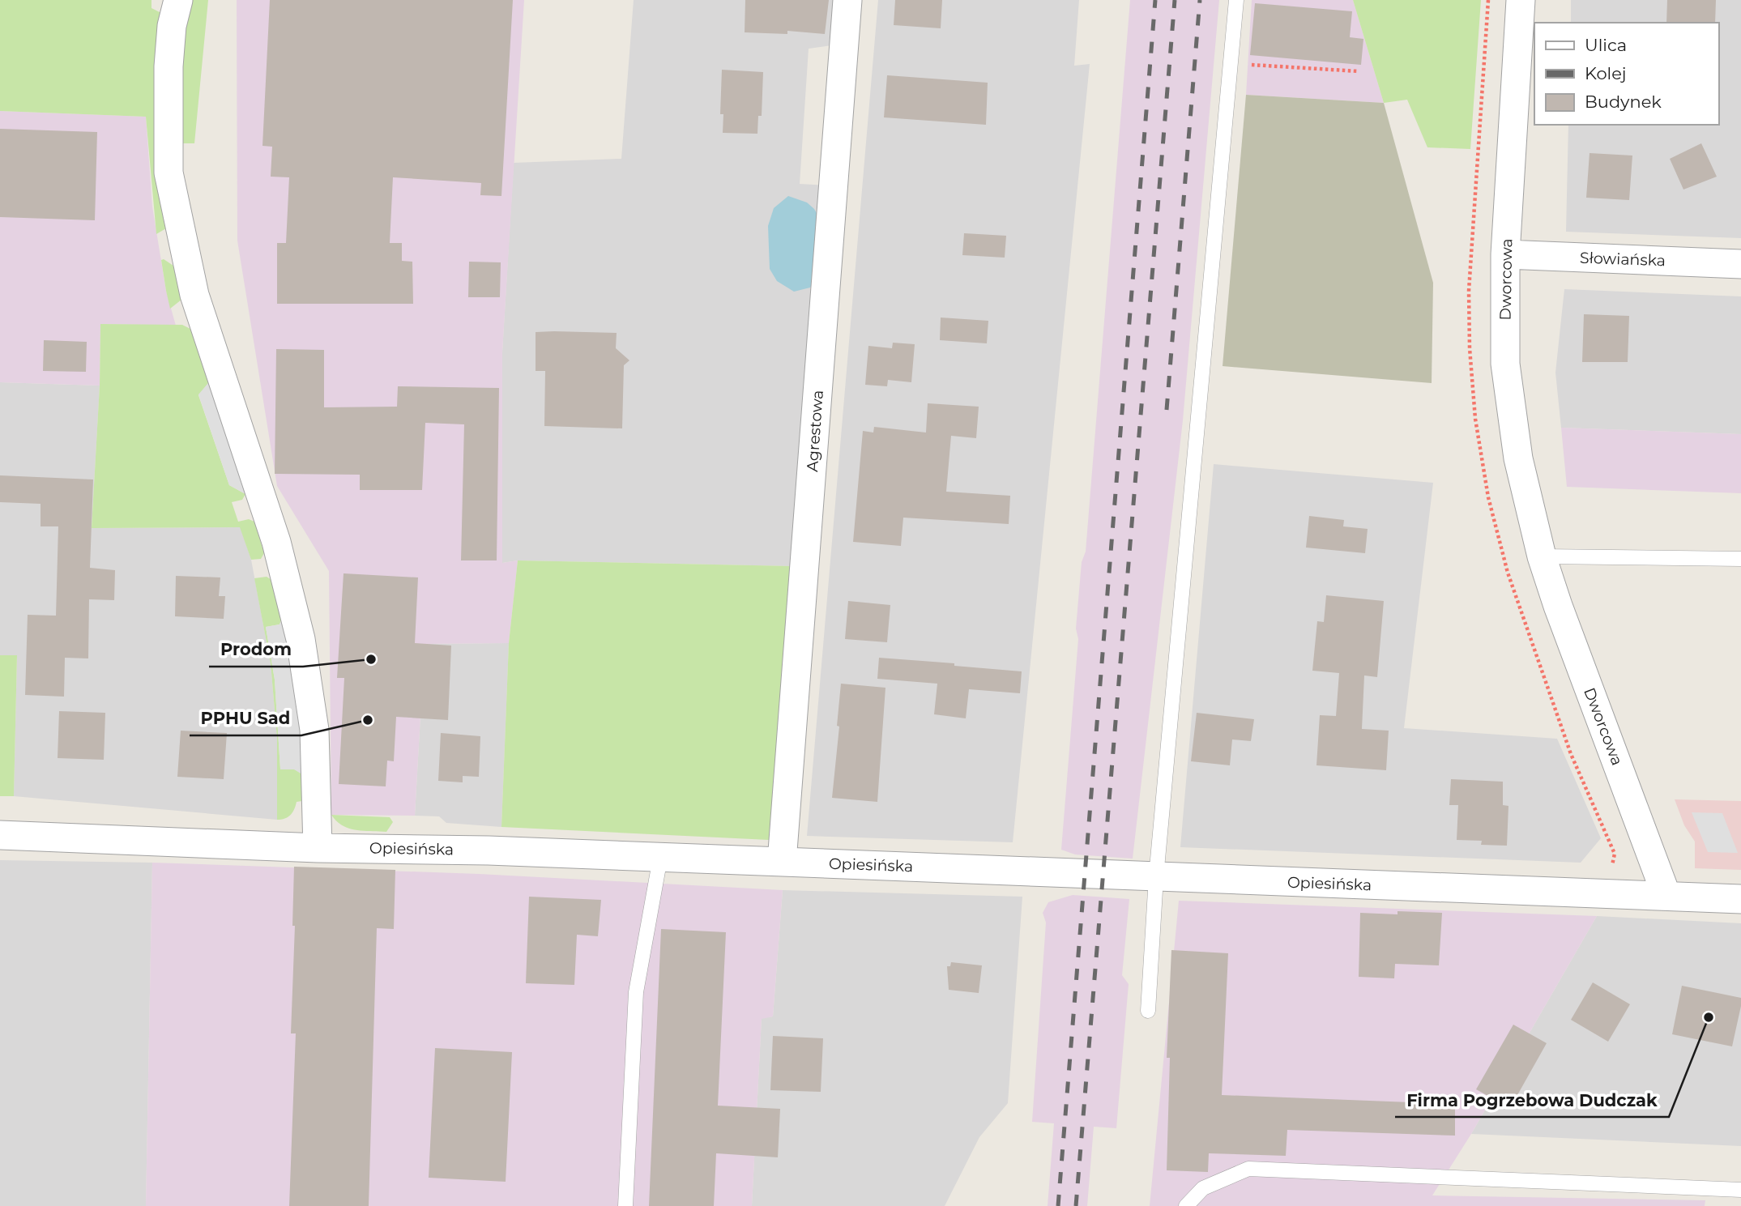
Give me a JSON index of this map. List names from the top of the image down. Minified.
{"streets":{"street":["Słowiańska","Dworcowa","Agrestowa","Opiesińska"]},"crossings":[["Słowiańska","Dworcowa"],["Dworcowa","Opiesińska"],["Agrestowa","Opiesińska"]],"places":["Prodom","PPHU Sad","Firma Pogrzebowa Dudczak"],"legend":["Ulica","Kolej","Budynek"]}
